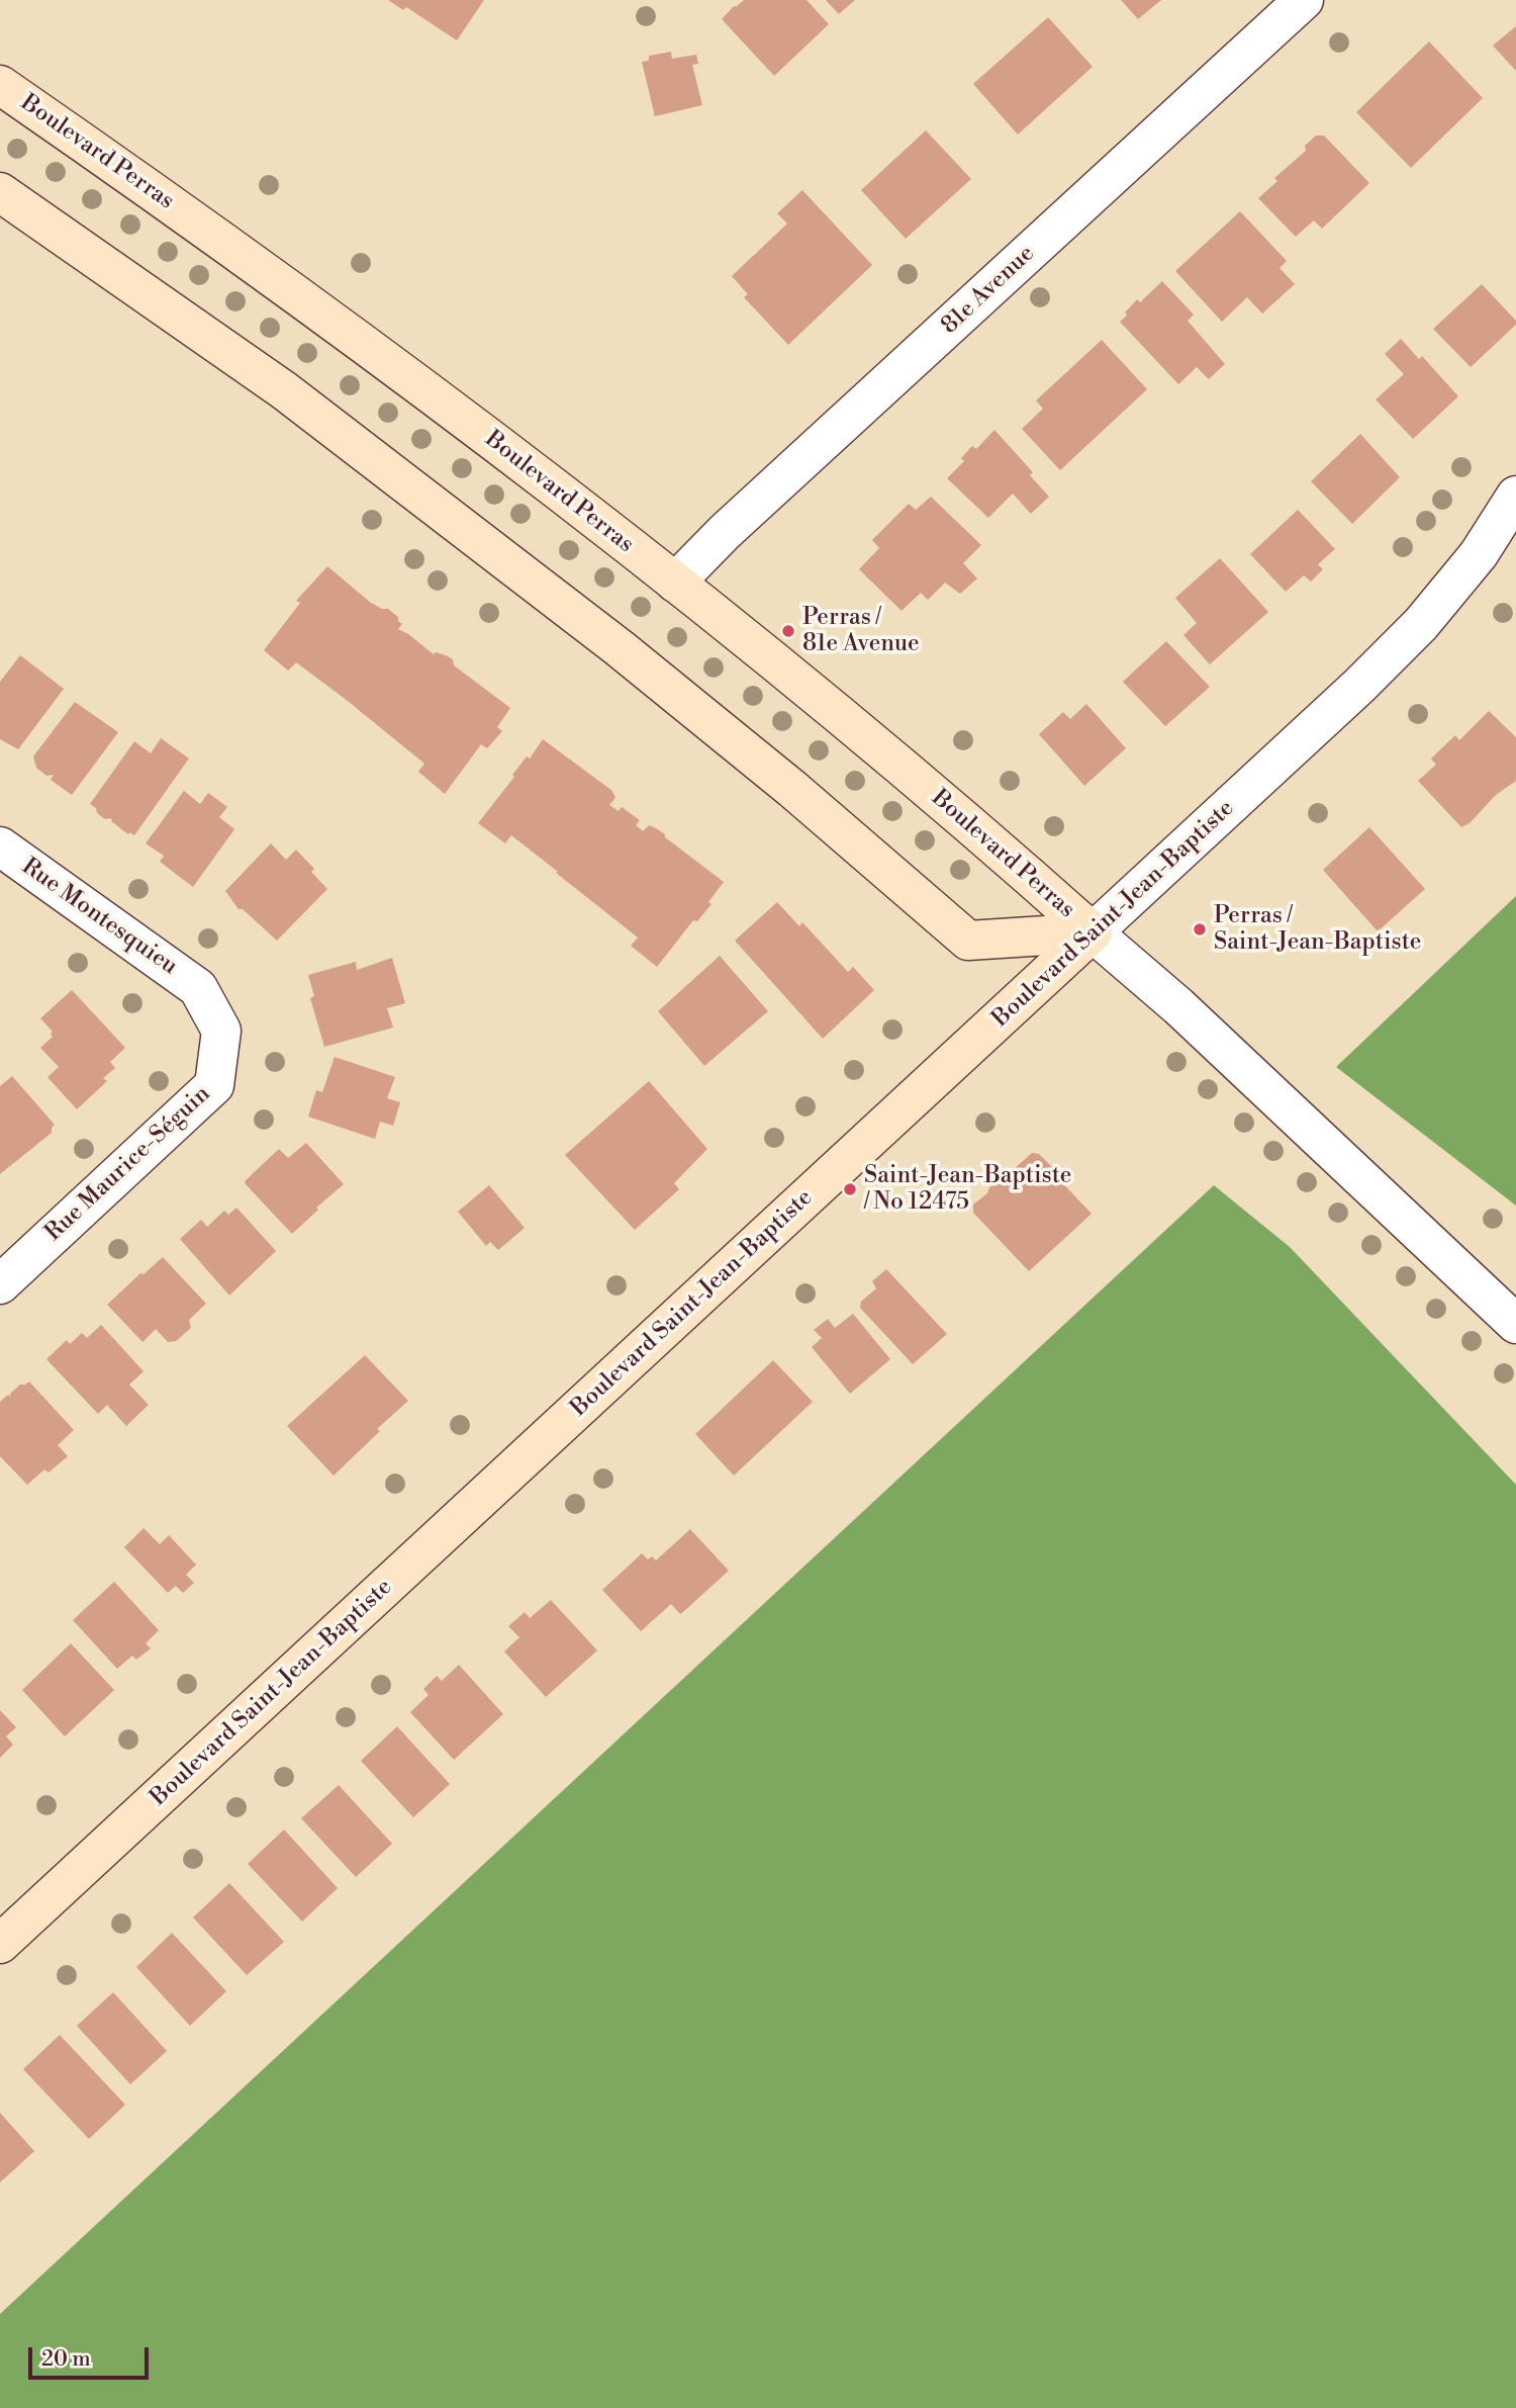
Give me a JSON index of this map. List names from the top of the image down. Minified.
{"streets":{"main road":["Boulevard Perras","Boulevard Saint-Jean-Baptiste"],"street":["81e Avenue","Rue Montesquieu","Rue Maurice-Séguin"]},"crossings":[["Boulevard Perras","81e Avenue"],["Boulevard Perras","Boulevard Saint-Jean-Baptiste"],["Rue Montesquieu","Rue Maurice-Séguin"]],"places":["Perras / 81e Avenue","Perras / Saint-Jean-Baptiste","Saint-Jean-Baptiste / No 12475"],"scale_bar":"20 m"}
